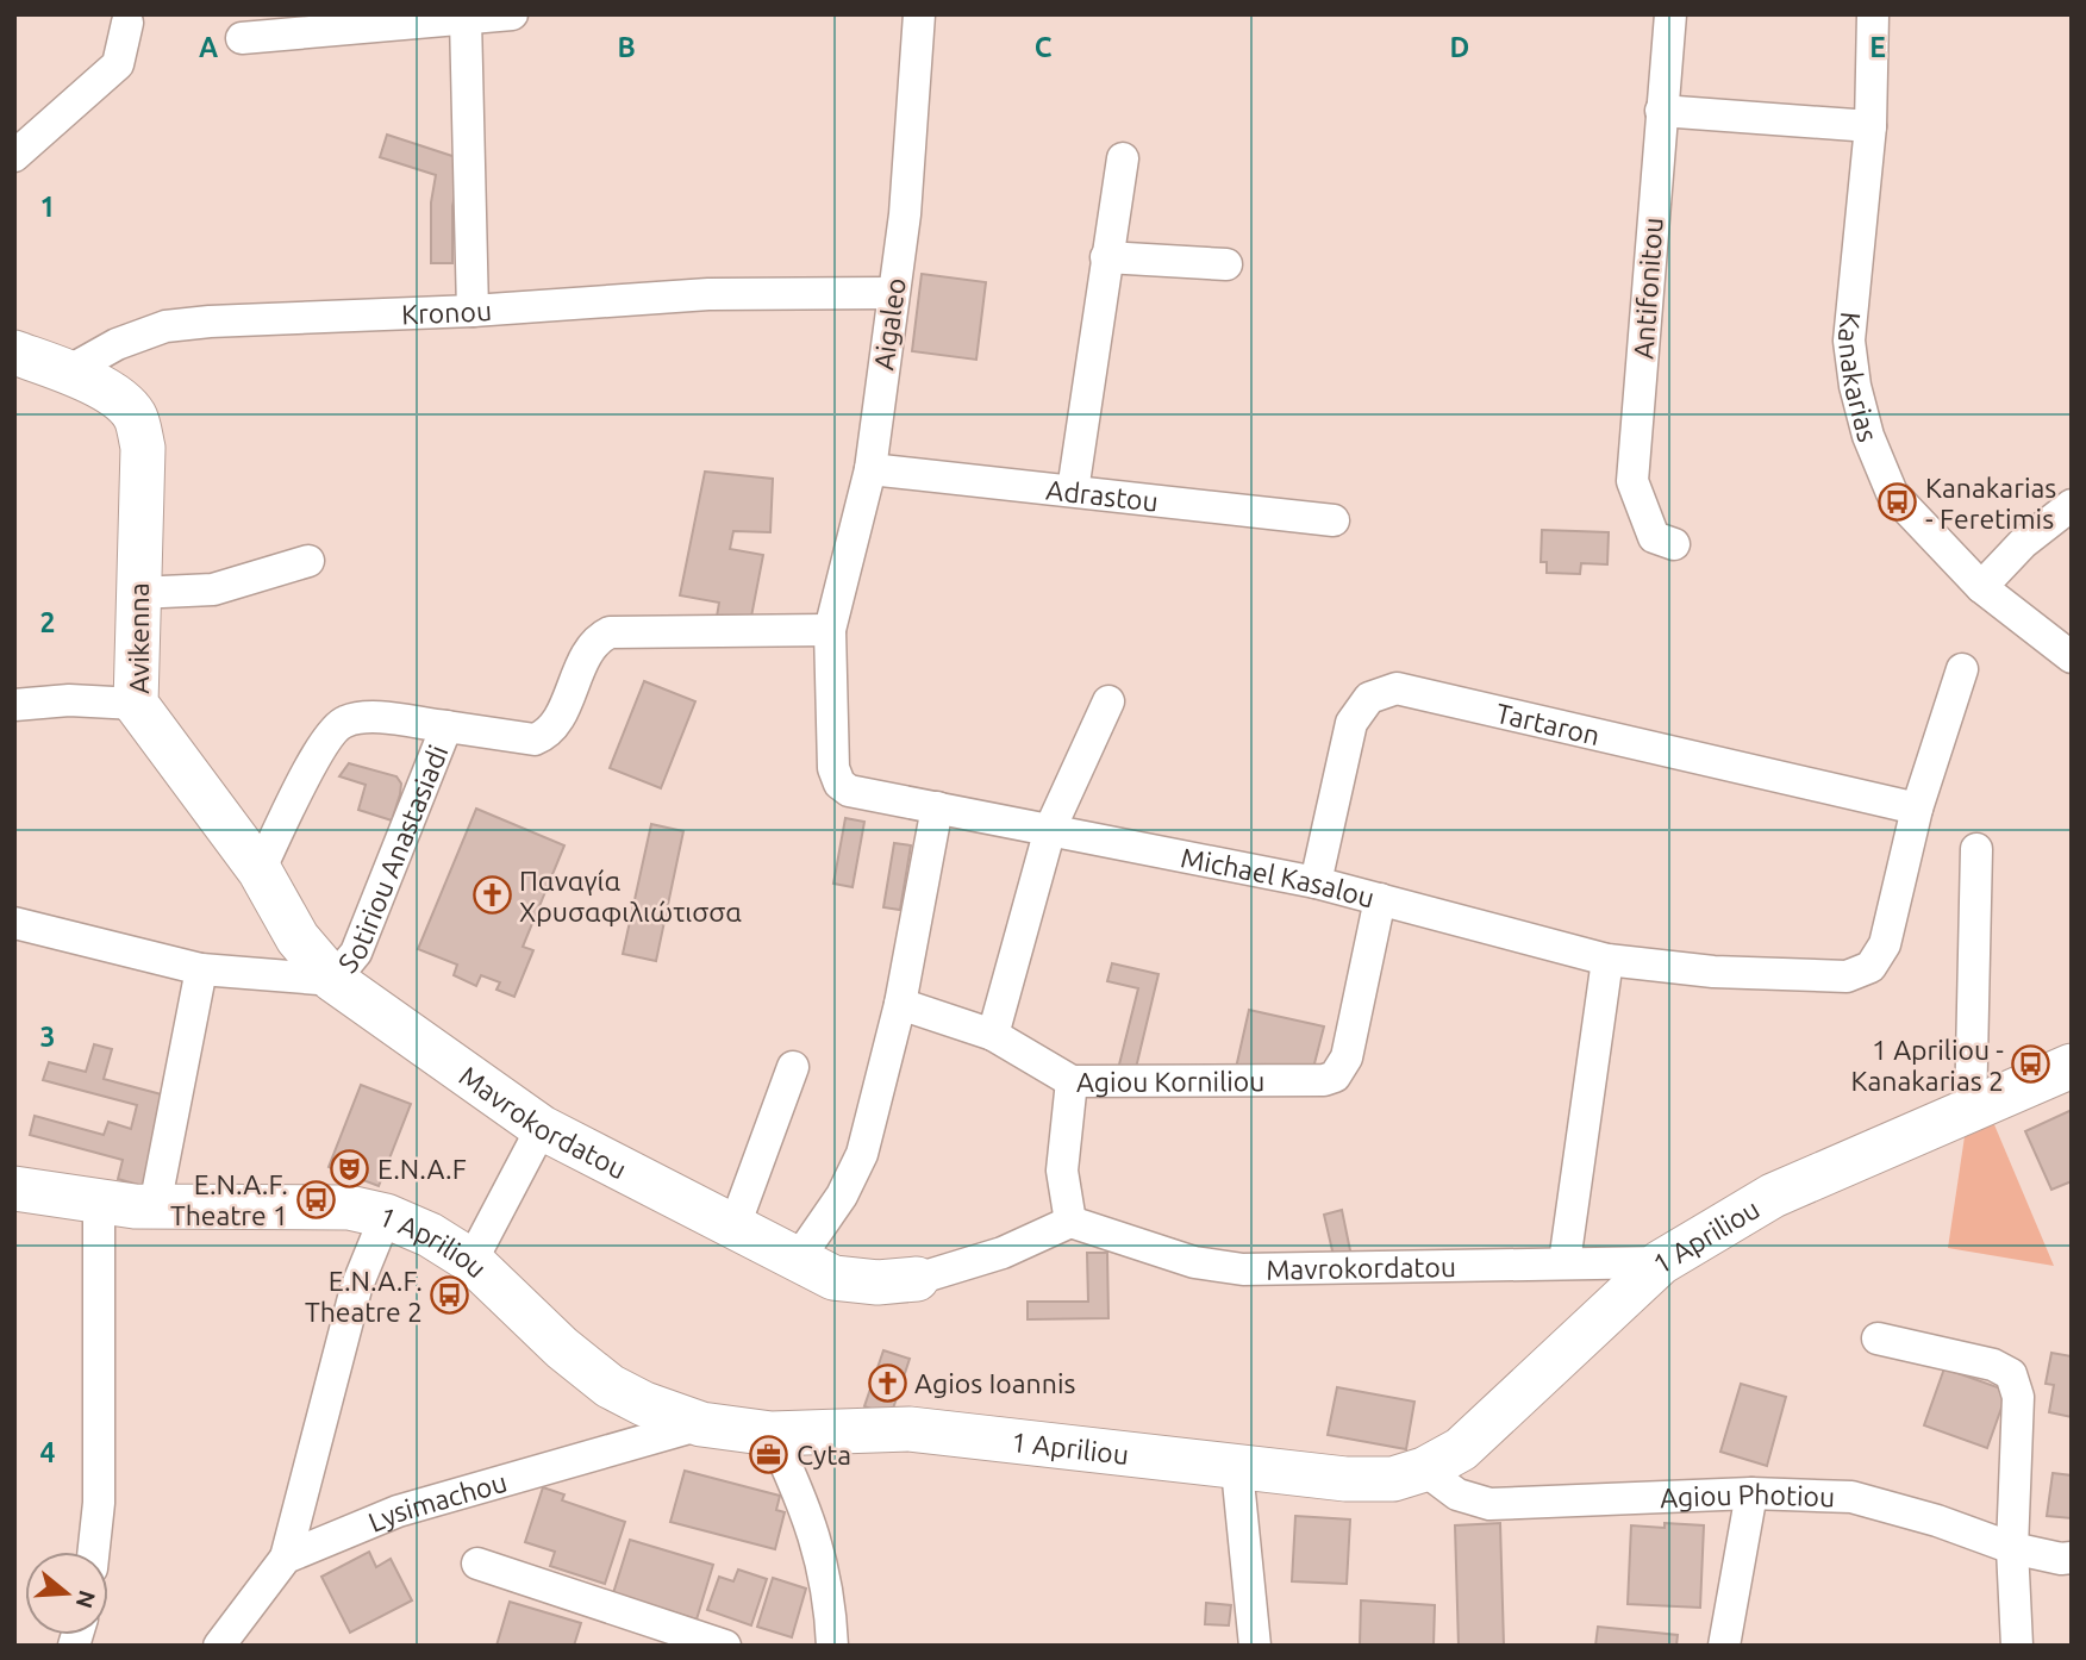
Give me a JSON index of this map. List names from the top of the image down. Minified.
{"streets":{"main road":["Avikenna","Mavrokordatou","1 Apriliou"],"street":["Antifonitou","Kronou","Aigaleo","Kanakarias","Adrastou","Tartaron","Sotiriou Anastasiadi","Michael Kasalou","Agiou Korniliou","Agiou Photiou","Lysimachou"]},"crossings":[["Kronou","Aigaleo"],["Kronou","Avikenna"],["Aigaleo","Adrastou"],["Aigaleo","Sotiriou Anastasiadi"],["Aigaleo","Michael Kasalou"],["Avikenna","Sotiriou Anastasiadi"],["Avikenna","Mavrokordatou"],["Tartaron","Michael Kasalou"],["Sotiriou Anastasiadi","Michael Kasalou"],["Sotiriou Anastasiadi","Mavrokordatou"],["Michael Kasalou","Agiou Korniliou"],["Mavrokordatou","1 Apriliou"],["1 Apriliou","Agiou Photiou"],["1 Apriliou","Lysimachou"]],"places":{"bus stop":["Kanakarias - Feretimis","1 Apriliou - Kanakarias 2","E.N.A.F. Theatre 1","E.N.A.F. Theatre 2"],"church":["Παναγία Χρυσαφιλιώτισσα","Agios Ioannis"],"theatre":["E.N.A.F"],"office":["Cyta"]},"north":"right","grid":{"columns":["A","B","C","D","E"],"rows":["1","2","3","4"]}}
